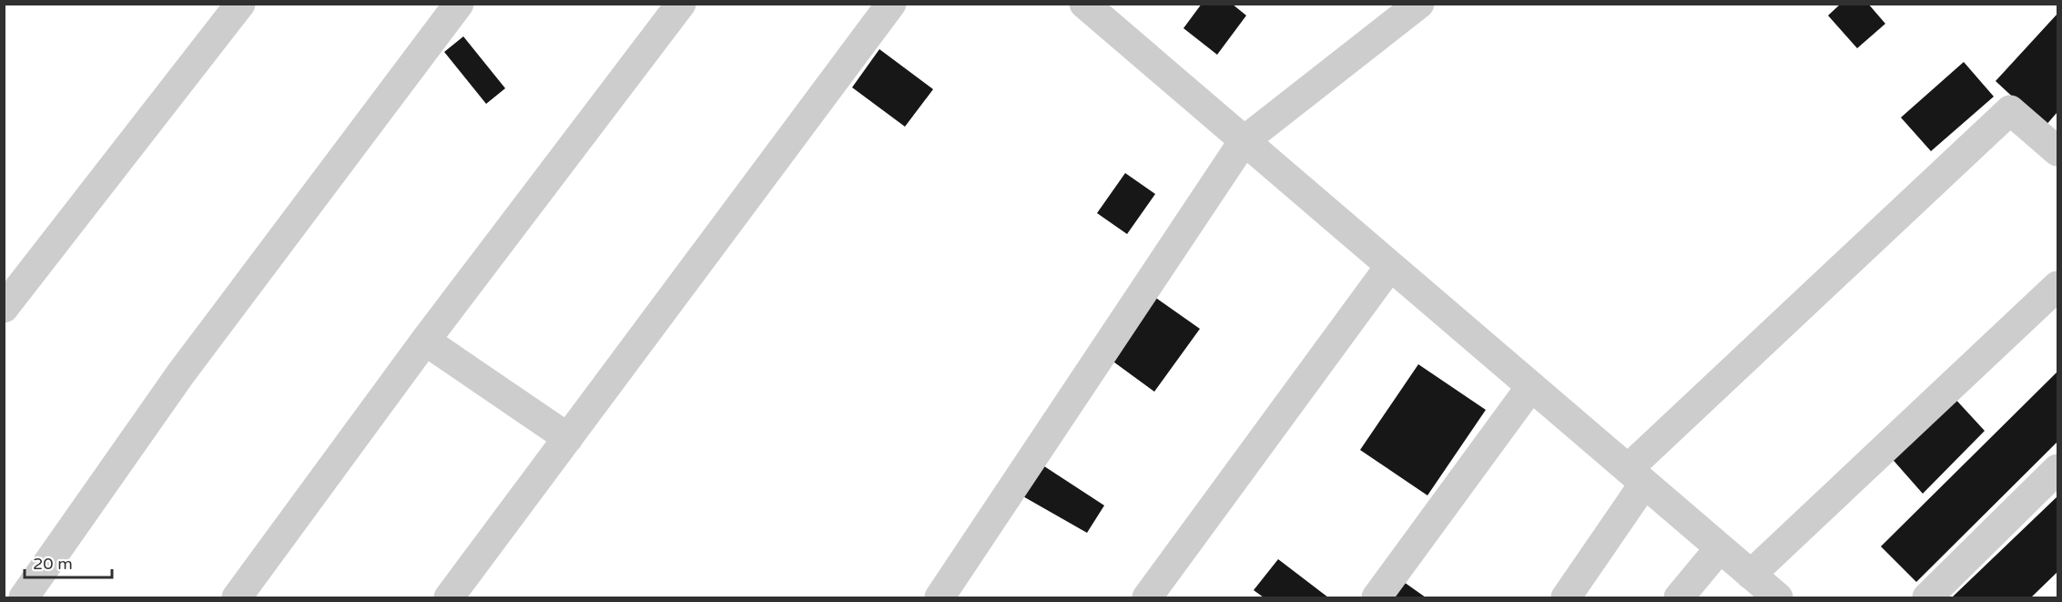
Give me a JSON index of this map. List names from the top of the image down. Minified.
{"scale_bar":"20 m"}
